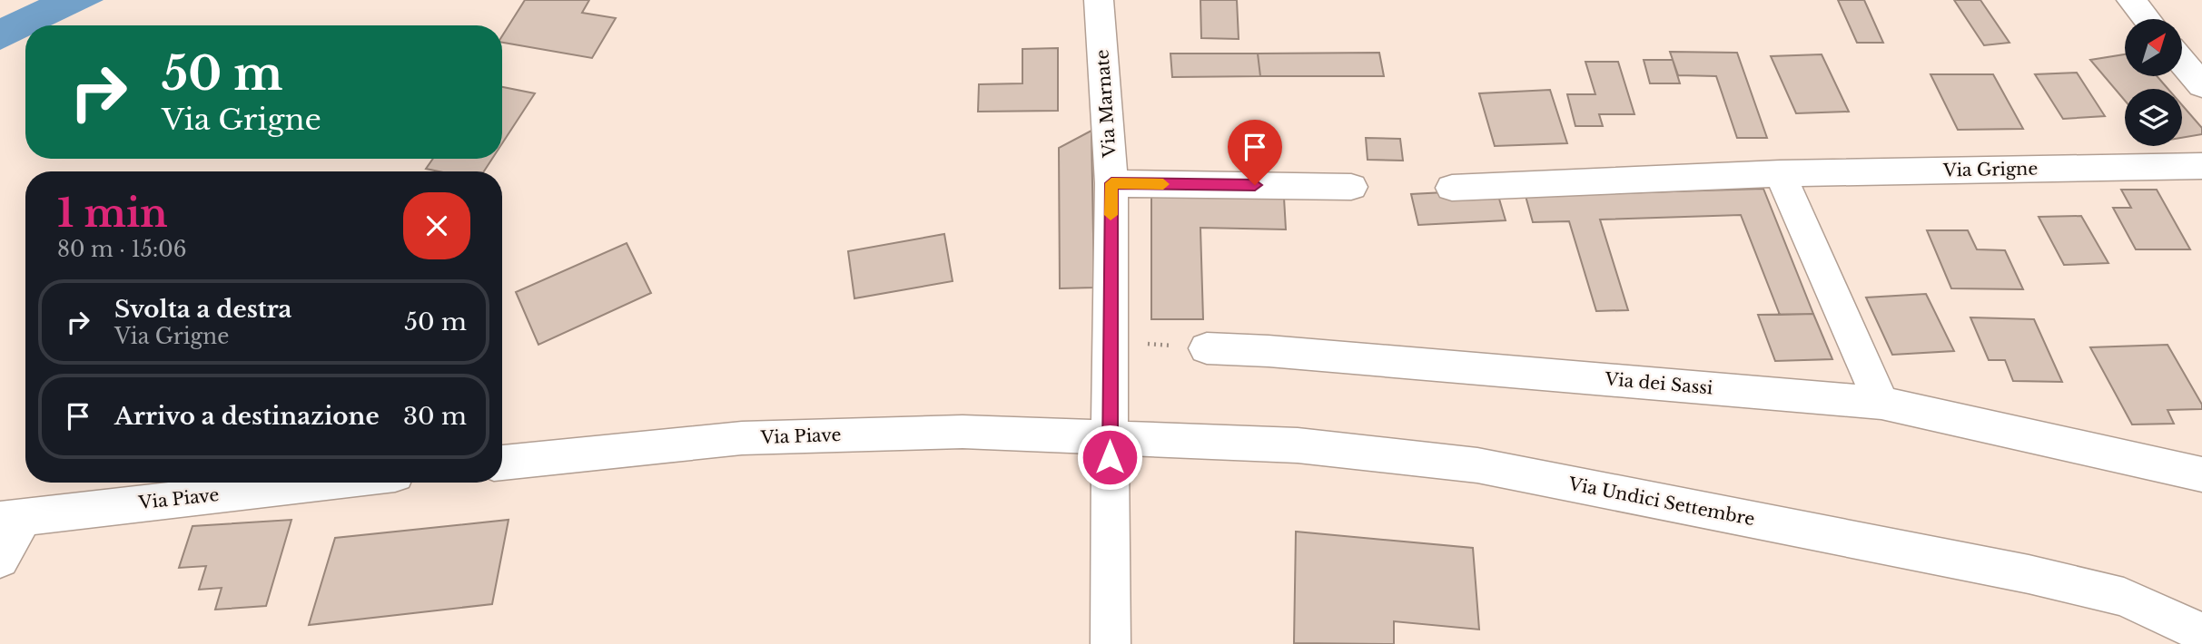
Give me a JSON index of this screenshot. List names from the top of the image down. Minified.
{"streets":{"street":["Via Marnate","Via Grigne","Via dei Sassi","Via Piave","Via Undici Settembre"]},"crossings":[["Via Marnate","Via Piave"],["Via Marnate","Via Undici Settembre"],["Via Piave","Via Undici Settembre"]],"north":"top right","page":{"turn":["50 m","Via Grigne"],"heading":["1 min","80 m · 15:06"],"list":[{"name":"Svolta a destra","note":"Via Grigne","value":"50 m"},{"name":"Arrivo a destinazione","value":"30 m"}]}}
